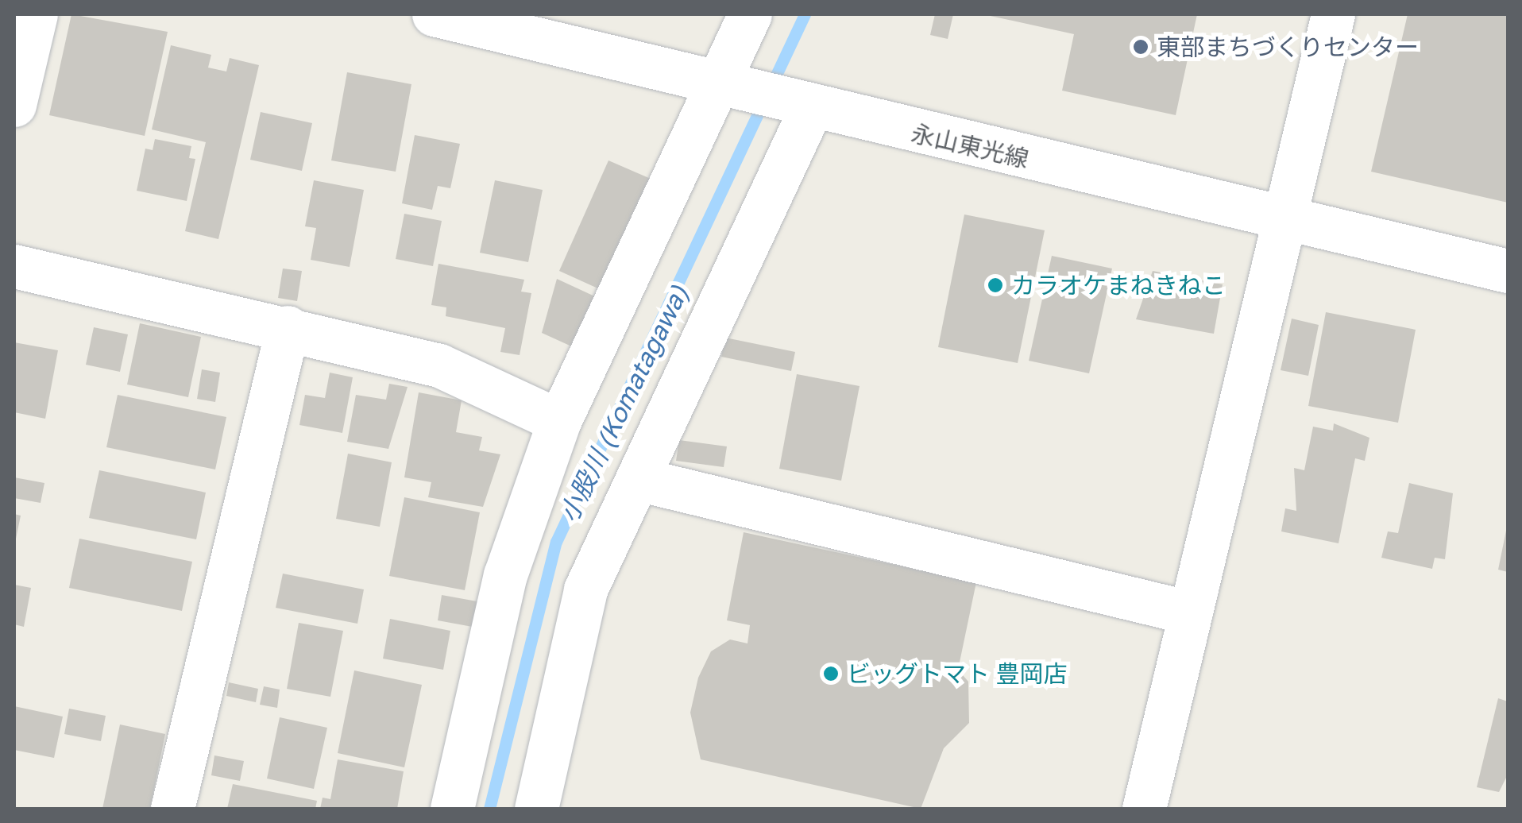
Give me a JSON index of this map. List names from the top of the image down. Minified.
{"streets":{"street":["永山東光線"]},"water":["小股川 (Komatagawa)"],"places":["東部まちづくりセンター","カラオケまねきねこ","ビッグトマト 豊岡店"]}
